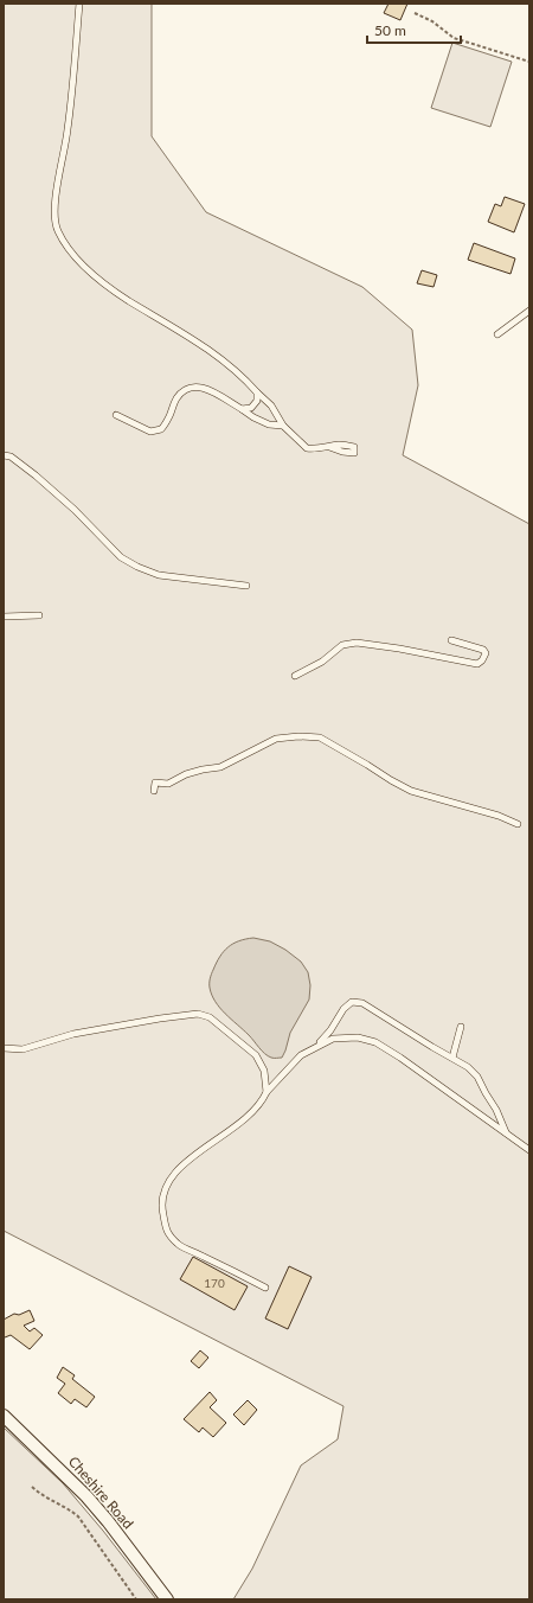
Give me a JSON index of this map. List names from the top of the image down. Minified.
{"streets":{"street":["Cheshire Road"]},"house_numbers":["170"],"scale_bar":"50 m"}
